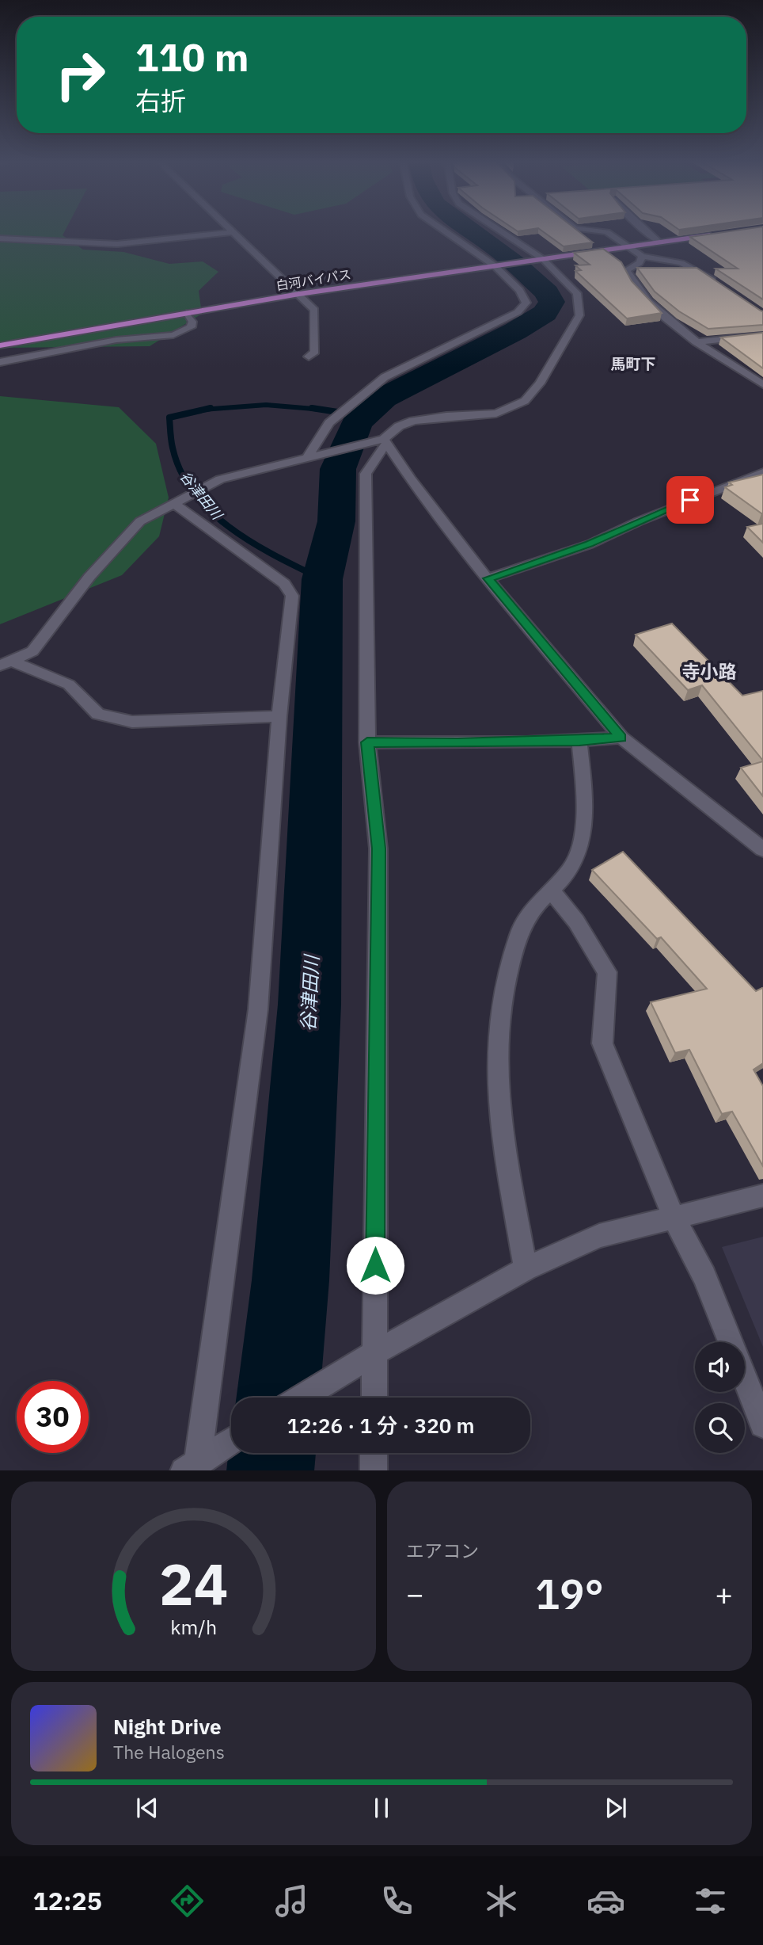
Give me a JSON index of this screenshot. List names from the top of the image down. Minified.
{"streets":{"highway":["白河バイパス"]},"districts":["馬町下","寺小路"],"water":["谷津田川"],"page":{"turn":["110 m","右折"],"limit":"30","trip":"12:26 · 1 分 · 320 m","tile":"エアコン","heat":["−","19°","+"],"song":["Night Drive","The Halogens"],"tabs":"12:25","gauge":["24","km/h"]}}
